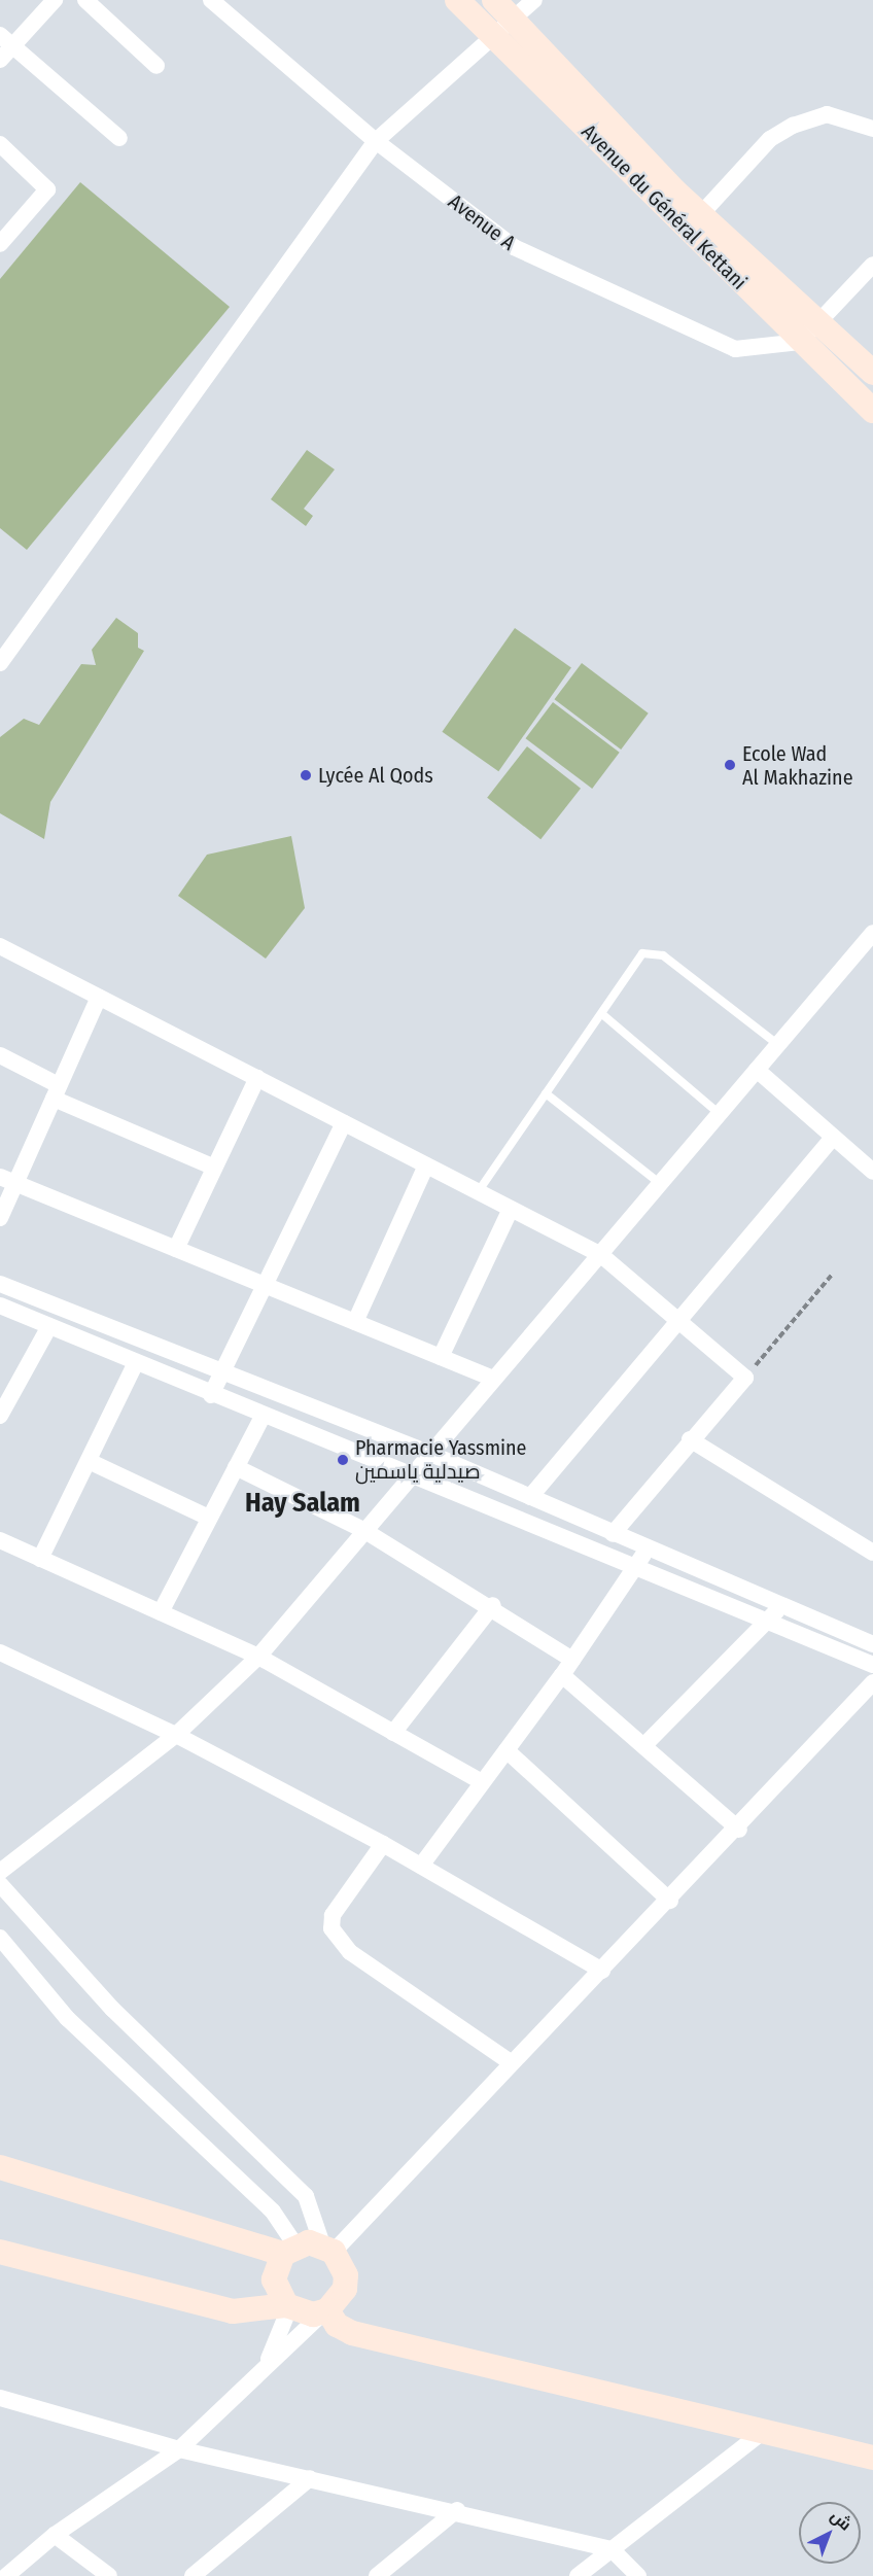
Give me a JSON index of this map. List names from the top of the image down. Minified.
{"streets":{"street":["Avenue du Général Kettani","Avenue A"]},"crossings":[["Avenue du Général Kettani","Avenue A"]],"districts":["Hay Salam"],"places":["Ecole Wad Al Makhazine","Lycée Al Qods","Pharmacie Yassmine صيدلية ياسمين"],"north":"top right"}
